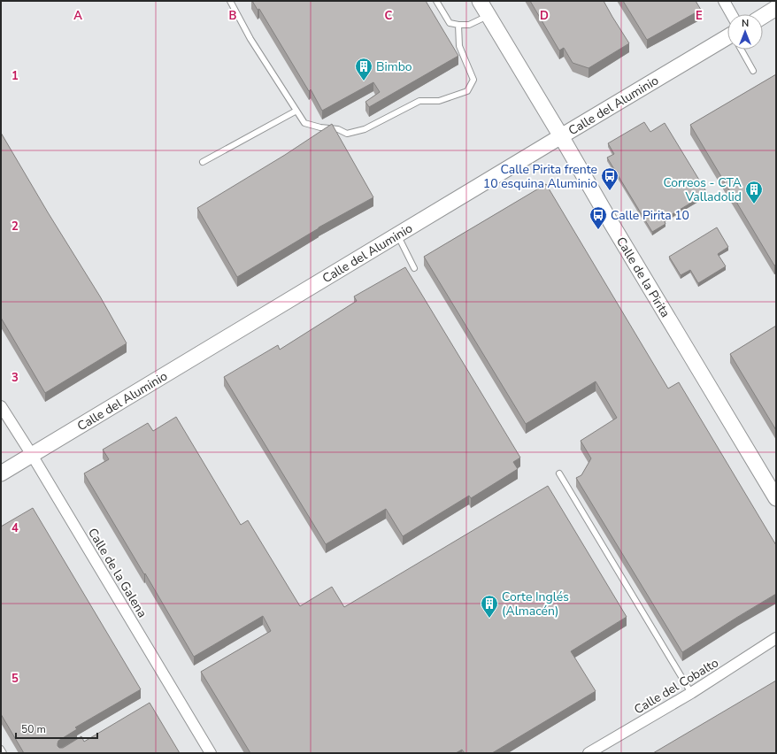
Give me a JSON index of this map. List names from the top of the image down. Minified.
{"streets":{"street":["Calle del Aluminio","Calle de la Pirita","Calle de la Galena","Calle del Cobalto"]},"crossings":[["Calle del Aluminio","Calle de la Pirita"],["Calle del Aluminio","Calle de la Galena"]],"places":{"building":["Bimbo","Correos - CTA Valladolid","Corte Inglés (Almacén)"],"bus stop":["Calle Pirita frente 10 esquina Aluminio","Calle Pirita 10"]},"scale_bar":"50 m","north":"top","grid":{"columns":["A","B","C","D","E"],"rows":["1","2","3","4","5"]}}
